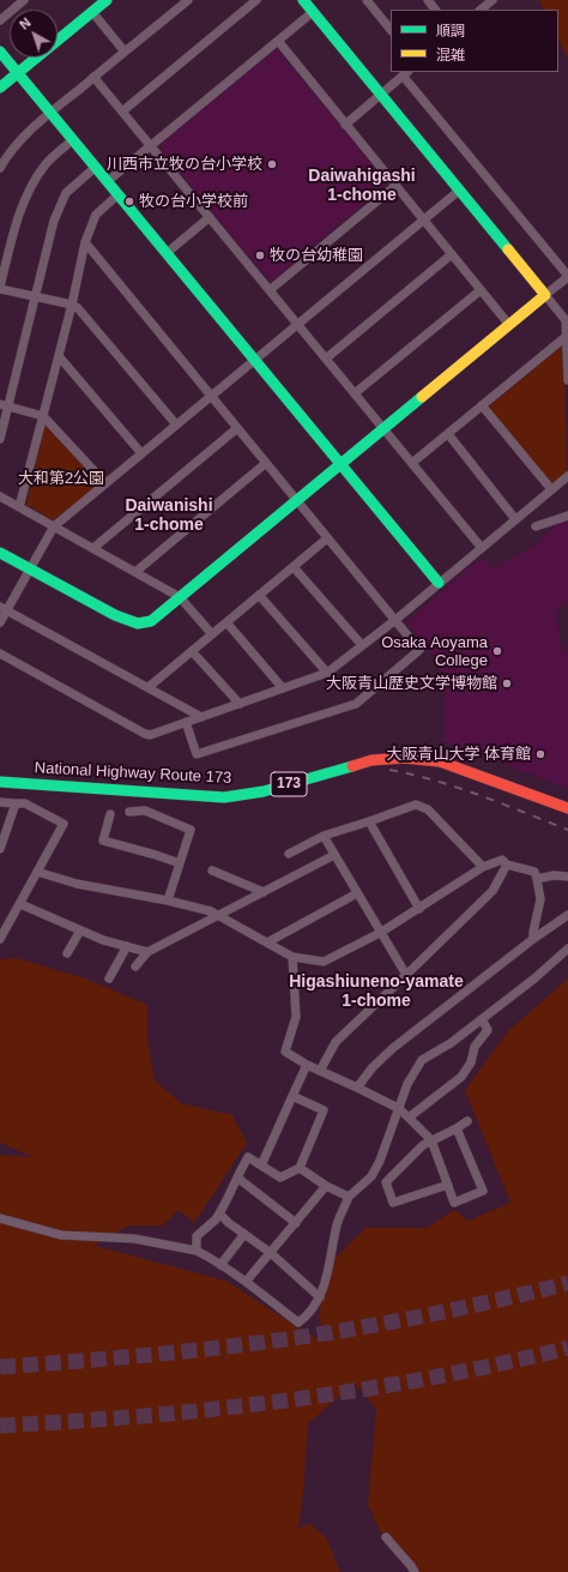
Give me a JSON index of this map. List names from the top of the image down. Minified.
{"streets":{"main road":["National Highway Route 173","173"]},"districts":["Daiwahigashi 1-chome","Daiwanishi 1-chome","Higashiuneno-yamate 1-chome"],"parks":["大和第2公園"],"places":["川西市立牧の台小学校","牧の台小学校前","牧の台幼稚園","Osaka Aoyama College","大阪青山歴史文学博物館","大阪青山大学 体育館"],"legend":["順調","混雑"],"north":"top left"}
